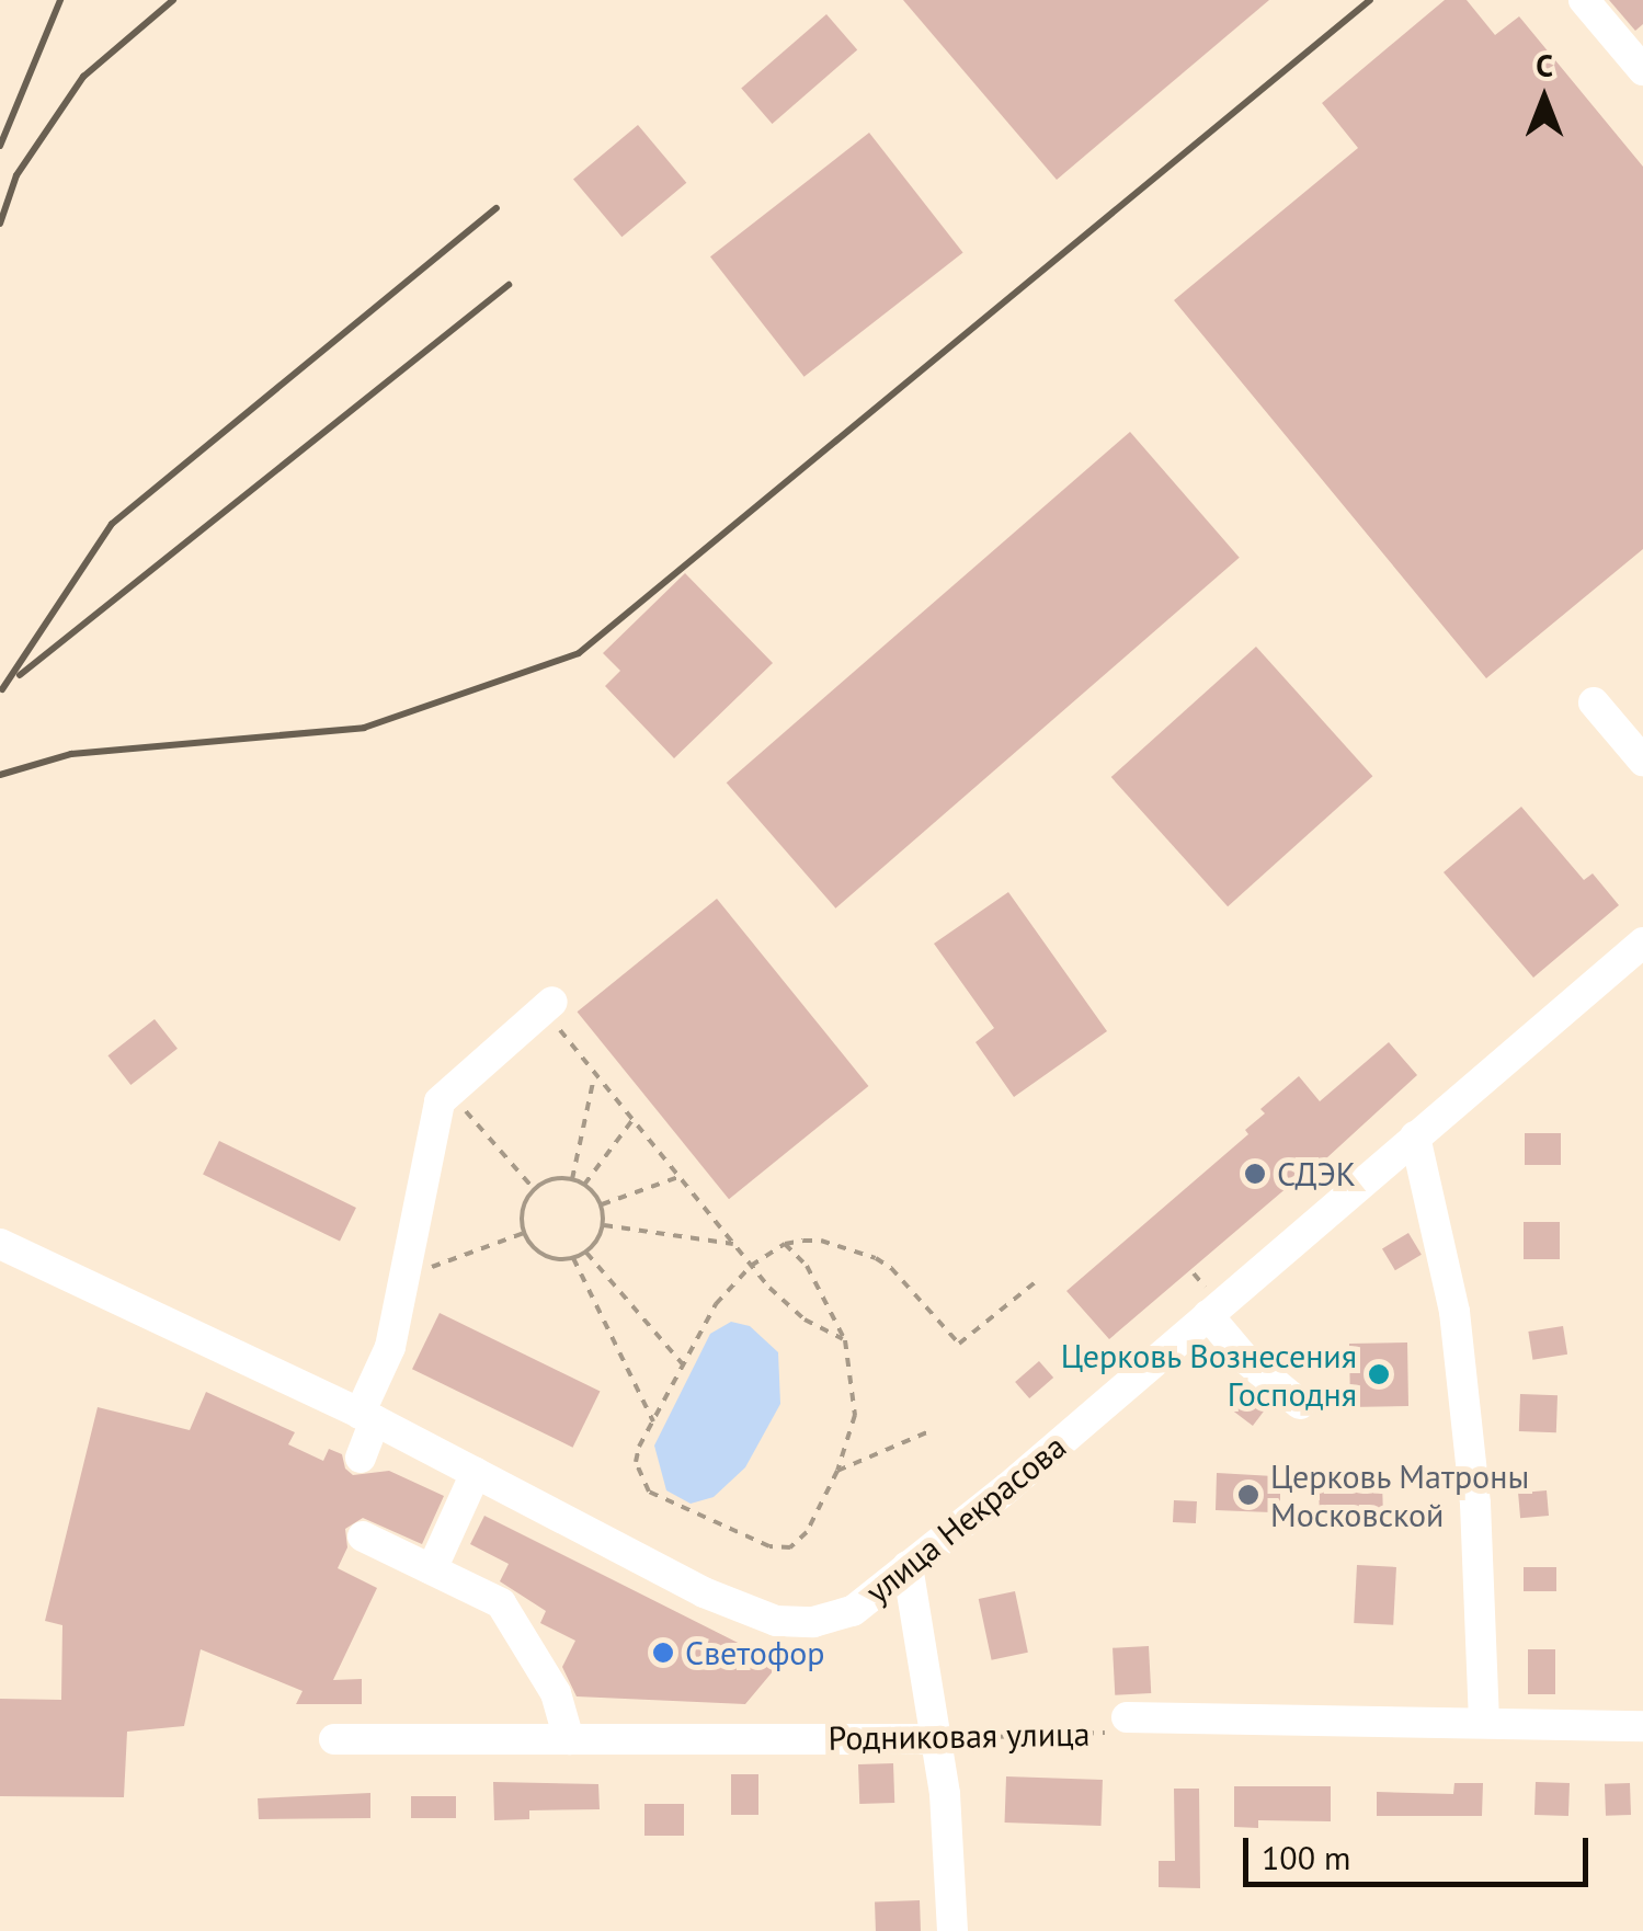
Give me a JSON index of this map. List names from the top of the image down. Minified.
{"streets":{"street":["улица Некрасова","Родниковая улица"]},"places":["СДЭК","Церковь Вознесения Господня","Церковь Матроны Московской","Светофор"],"scale_bar":"100 m","north":"top"}
